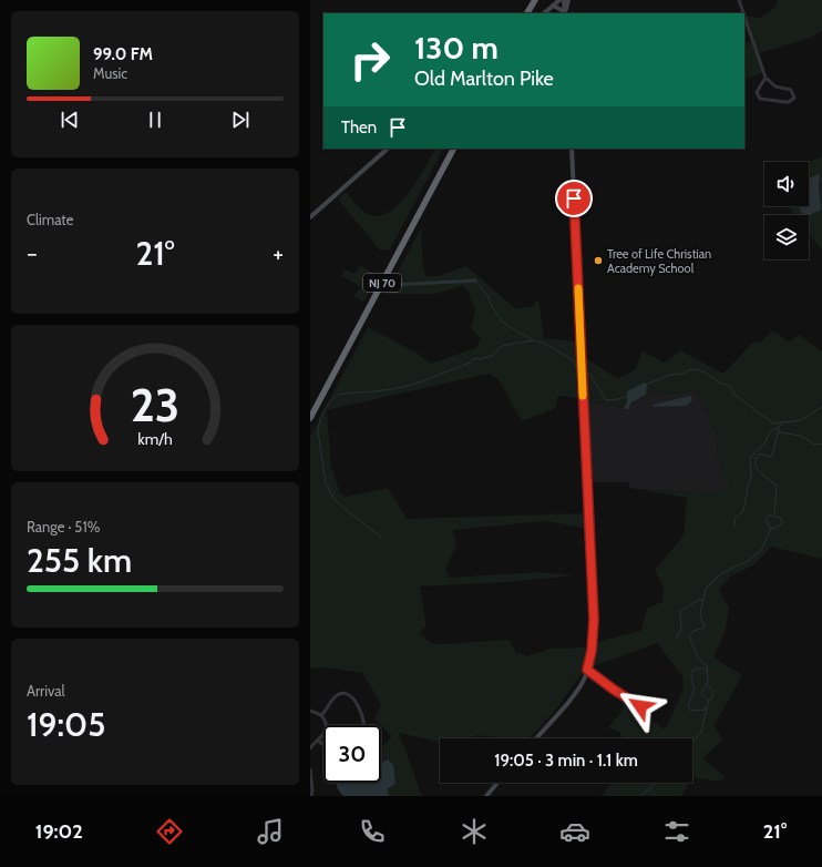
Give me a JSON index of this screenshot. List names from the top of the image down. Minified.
{"streets":{"highway":["NJ 70"]},"places":["Tree of Life Christian Academy School"],"page":{"turn":["130 m","Old Marlton Pike"],"song":["99.0 FM","Music"],"then":"Then","tile":["Climate",["Range · 51%","255 km"],["Arrival","19:05"]],"heat":["−","21°","+"],"limit":"30","trip":"19:05 · 3 min · 1.1 km","tabs":["19:02","21°"],"gauge":["23","km/h"]}}
